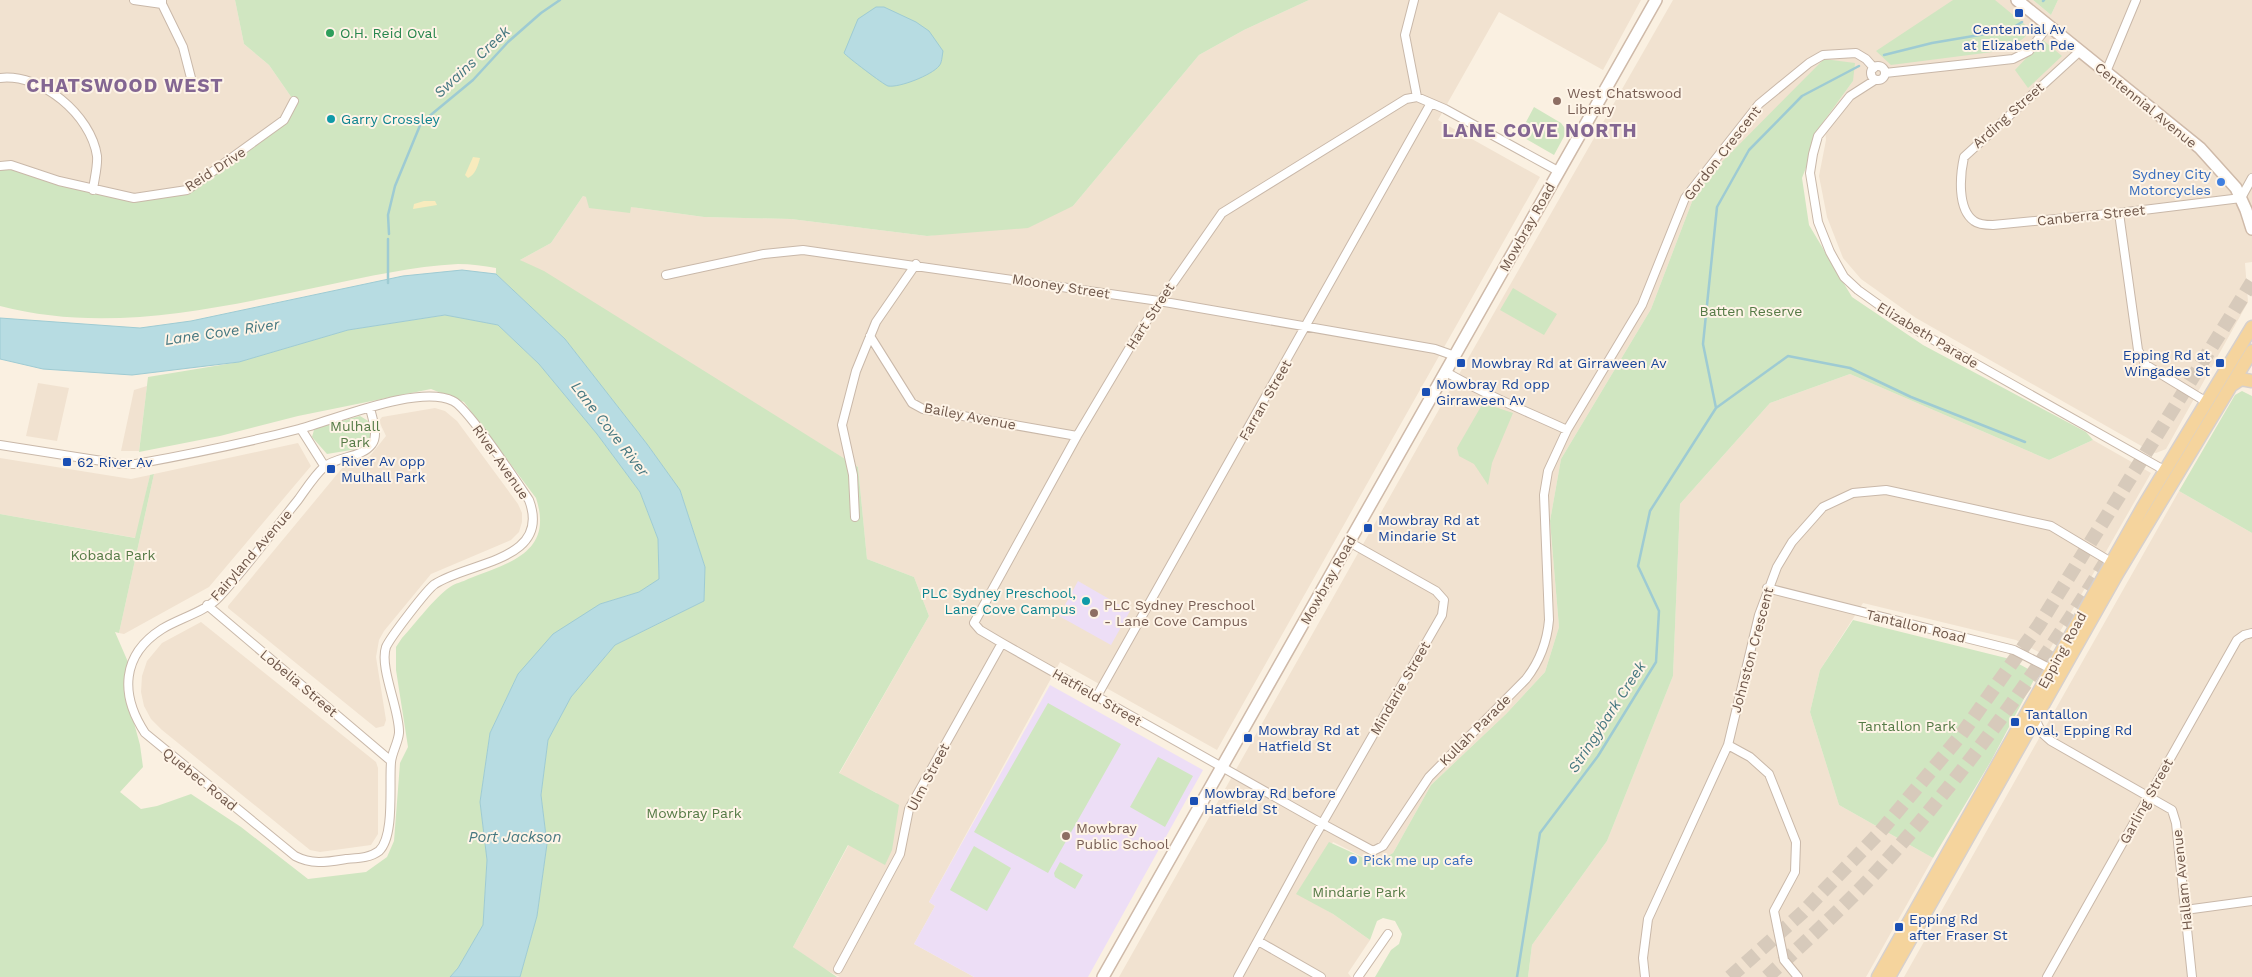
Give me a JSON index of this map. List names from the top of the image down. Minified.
{"streets":{"main road":["Centennial Avenue","Mowbray Road","Epping Road"],"street":["Arding Street","Gordon Crescent","Reid Drive","Canberra Street","Mooney Street","Hart Street","Elizabeth Parade","Farran Street","Bailey Avenue","River Avenue","Fairyland Avenue","Tantallon Road","Johnston Crescent","Lobelia Street","Mindarie Street","Hatfield Street","Kullah Parade","Ulm Street","Quebec Road","Garling Street","Hallam Avenue"]},"crossings":[["Centennial Avenue","Arding Street"],["Centennial Avenue","Canberra Street"],["Arding Street","Canberra Street"],["Gordon Crescent","Elizabeth Parade"],["Gordon Crescent","Kullah Parade"],["Mowbray Road","Mooney Street"],["Mowbray Road","Mindarie Street"],["Mowbray Road","Hatfield Street"],["Mowbray Road","Kullah Parade"],["Mooney Street","Hart Street"],["Mooney Street","Farran Street"],["Hart Street","Bailey Avenue"],["Hart Street","Hatfield Street"],["Elizabeth Parade","Epping Road"],["Farran Street","Hatfield Street"],["River Avenue","Lobelia Street"],["River Avenue","Quebec Road"],["Fairyland Avenue","Lobelia Street"],["Fairyland Avenue","Quebec Road"],["Tantallon Road","Johnston Crescent"],["Tantallon Road","Epping Road"],["Johnston Crescent","Epping Road"],["Mindarie Street","Kullah Parade"],["Hatfield Street","Kullah Parade"],["Hatfield Street","Ulm Street"],["Garling Street","Hallam Avenue"]],"districts":["CHATSWOOD WEST","LANE COVE NORTH"],"water":["Swains Creek","Lane Cove River","Stringybark Creek","Port Jackson"],"parks":["Batten Reserve","Mulhall Park","Kobada Park","Tantallon Park","Mowbray Park","Mindarie Park"],"places":{"transit":["Centennial Av at Elizabeth Pde","Mowbray Rd at Girraween Av","Epping Rd at Wingadee St","Mowbray Rd opp Girraween Av","62 River Av","River Av opp Mulhall Park","Mowbray Rd at Mindarie St","Tantallon Oval, Epping Rd","Mowbray Rd at Hatfield St","Mowbray Rd before Hatfield St","Epping Rd after Fraser St"],"other":["O.H. Reid Oval","West Chatswood Library","Garry Crossley","Sydney City Motorcycles","PLC Sydney Preschool, Lane Cove Campus","PLC Sydney Preschool - Lane Cove Campus","Mowbray Public School","Pick me up cafe"]}}
